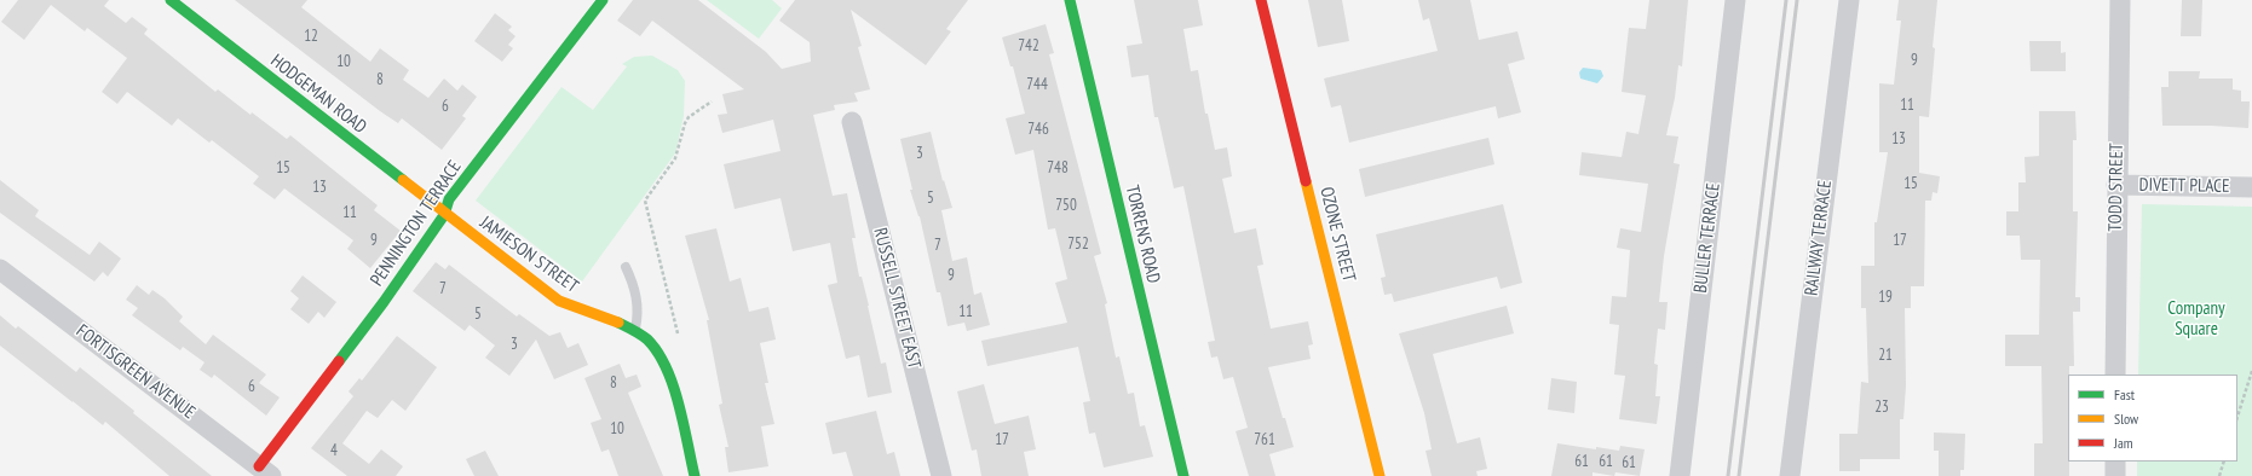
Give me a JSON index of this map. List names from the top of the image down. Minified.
{"streets":{"street":["HODGEMAN ROAD","DIVETT PLACE","TODD STREET","PENNINGTON TERRACE","TORRENS ROAD","OZONE STREET","BULLER TERRACE","RAILWAY TERRACE","JAMIESON STREET","RUSSELL STREET EAST","FORTISGREEN AVENUE"]},"crossings":[["HODGEMAN ROAD","PENNINGTON TERRACE"],["HODGEMAN ROAD","JAMIESON STREET"],["DIVETT PLACE","TODD STREET"],["PENNINGTON TERRACE","JAMIESON STREET"],["PENNINGTON TERRACE","FORTISGREEN AVENUE"]],"parks":["Company Square"],"house_numbers":["12","742","9","10","8","744","11","6","746","13","3","15","748","15","13","5","750","11","9","17","752","7","9","7","19","11","5","3","21","8","6","23","10","17","761","4","61","61","61"],"legend":["Fast","Slow","Jam"]}
